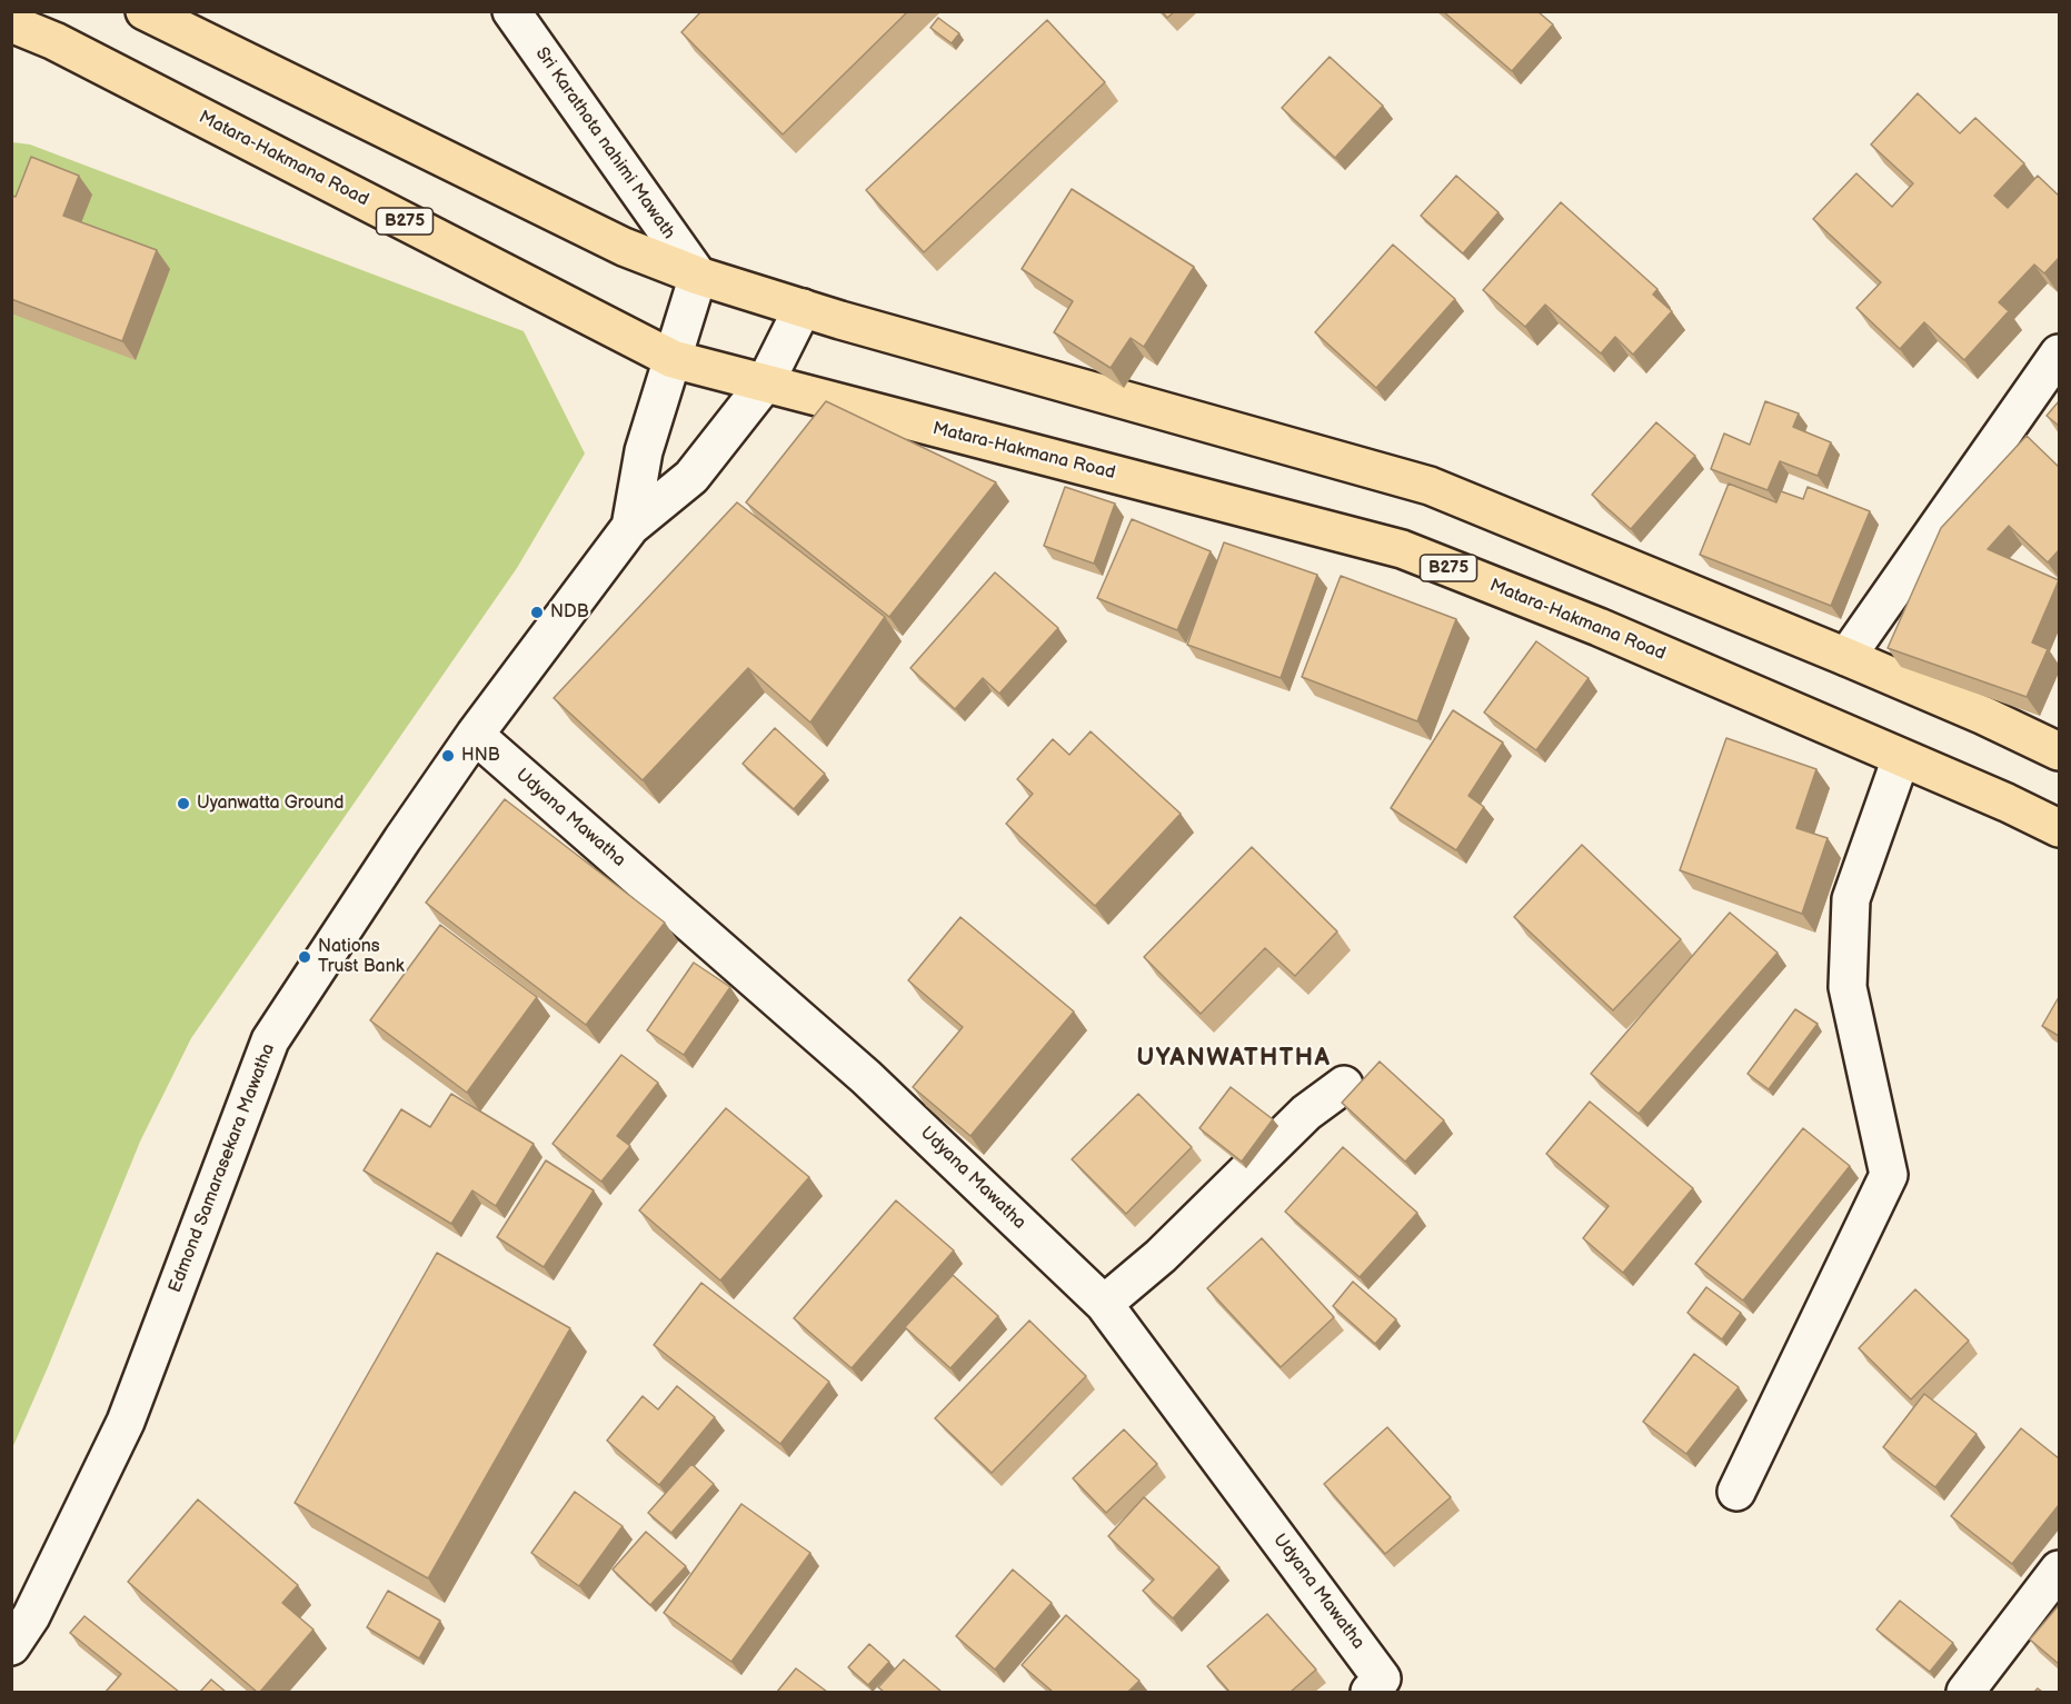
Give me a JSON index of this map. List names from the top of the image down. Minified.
{"streets":{"main road":["Matara-Hakmana Road","B275"],"street":["Sri Karathota nahimi Mawath","Udyana Mawatha","Edmond Samarasekara Mawatha"]},"crossings":[["Sri Karathota nahimi Mawath","Edmond Samarasekara Mawatha"],["Matara-Hakmana Road","Edmond Samarasekara Mawatha"],["Udyana Mawatha","Edmond Samarasekara Mawatha"]],"districts":["UYANWATHTHA"],"places":["NDB","HNB","Uyanwatta Ground","Nations Trust Bank"]}
